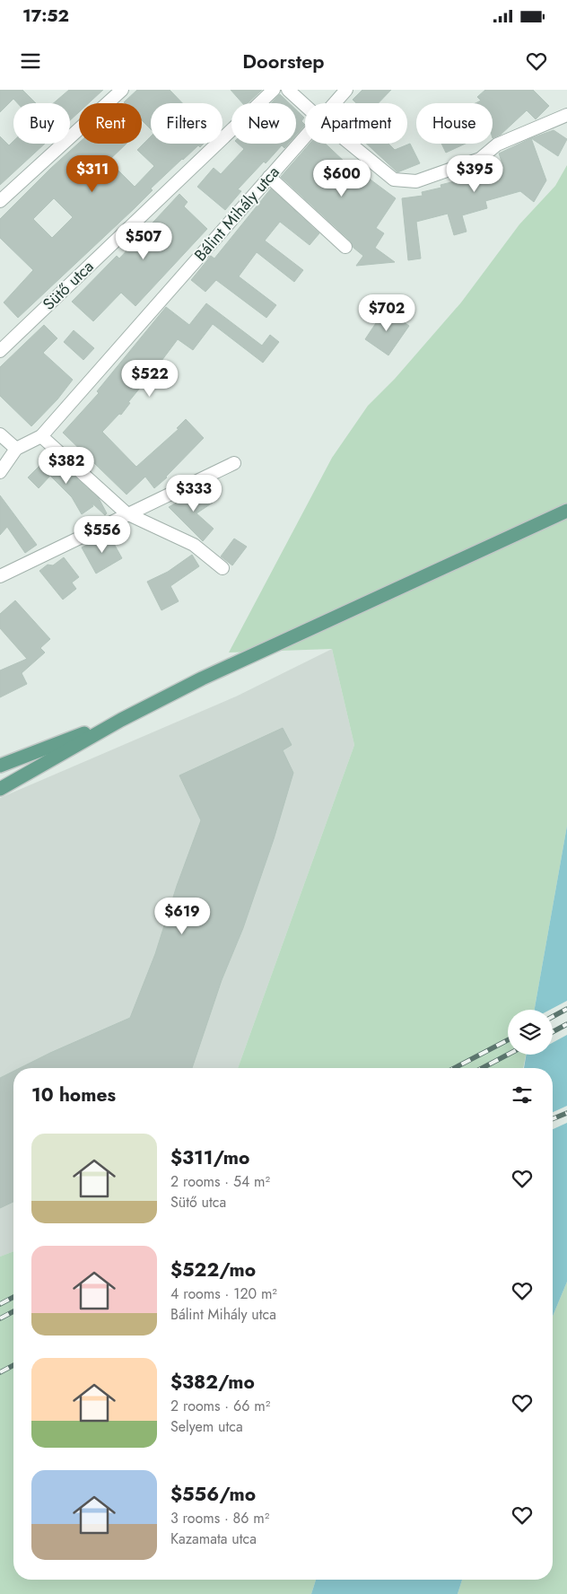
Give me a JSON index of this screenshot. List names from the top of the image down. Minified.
{"streets":{"street":["Bálint Mihály utca","Sütő utca"]},"page":{"status":"17:52","header":"Doorstep","chip":["Buy","Rent","Filters","New","Apartment","House"],"price":["$311","$395","$600","$507","$702","$522","$382","$333","$556","$619"],"heading":"10 homes","list":[{"name":"$311/mo","note":"2 rooms · 54 m² · Sütő utca"},{"name":"$522/mo","note":"4 rooms · 120 m² · Bálint Mihály utca"},{"name":"$382/mo","note":"2 rooms · 66 m² · Selyem utca"},{"name":"$556/mo","note":"3 rooms · 86 m² · Kazamata utca"}]}}
